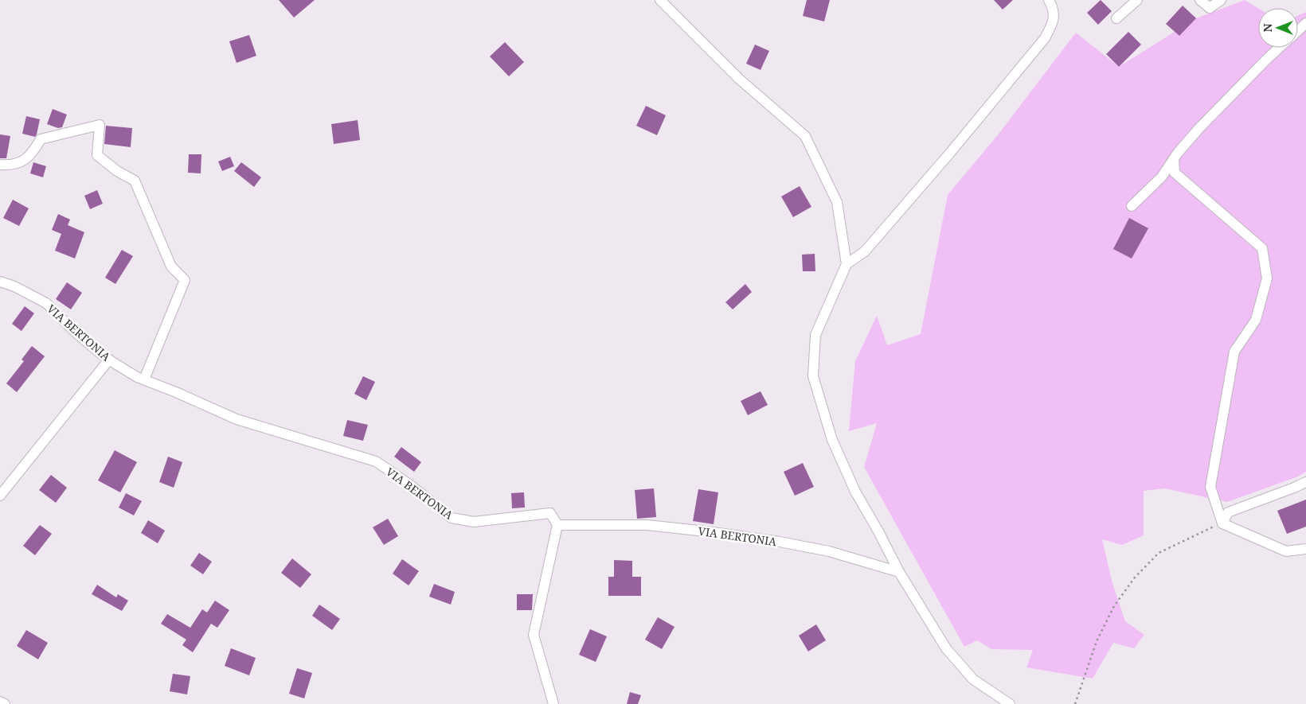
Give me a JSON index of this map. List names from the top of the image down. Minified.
{"streets":{"street":["VIA BERTONIA"]},"north":"left"}
